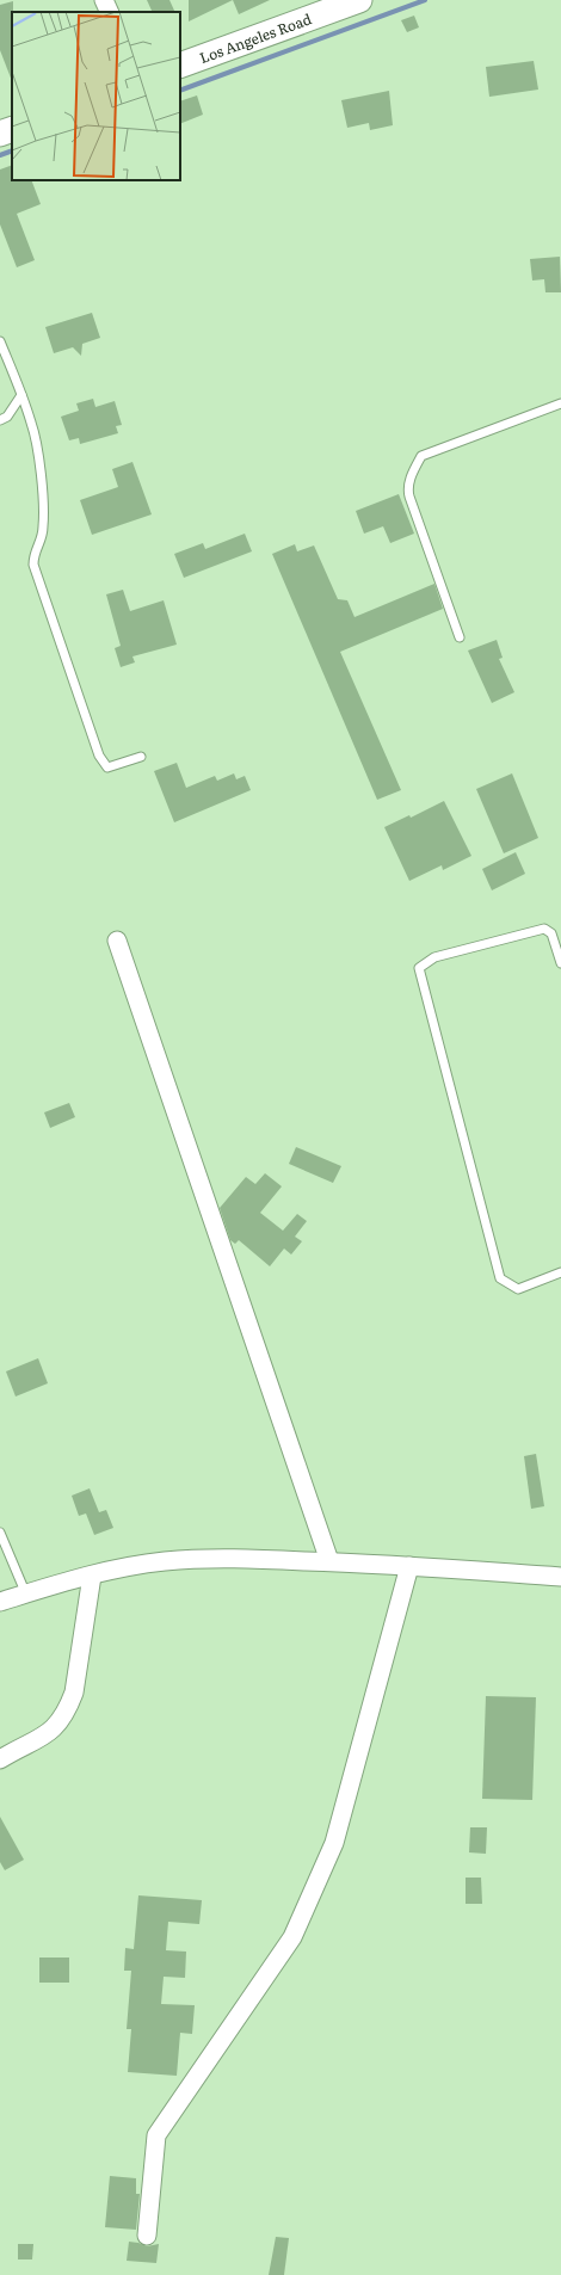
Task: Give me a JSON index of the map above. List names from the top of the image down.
{
  "streets": {
    "main road": ["Los Angeles Road"]
  }
}
